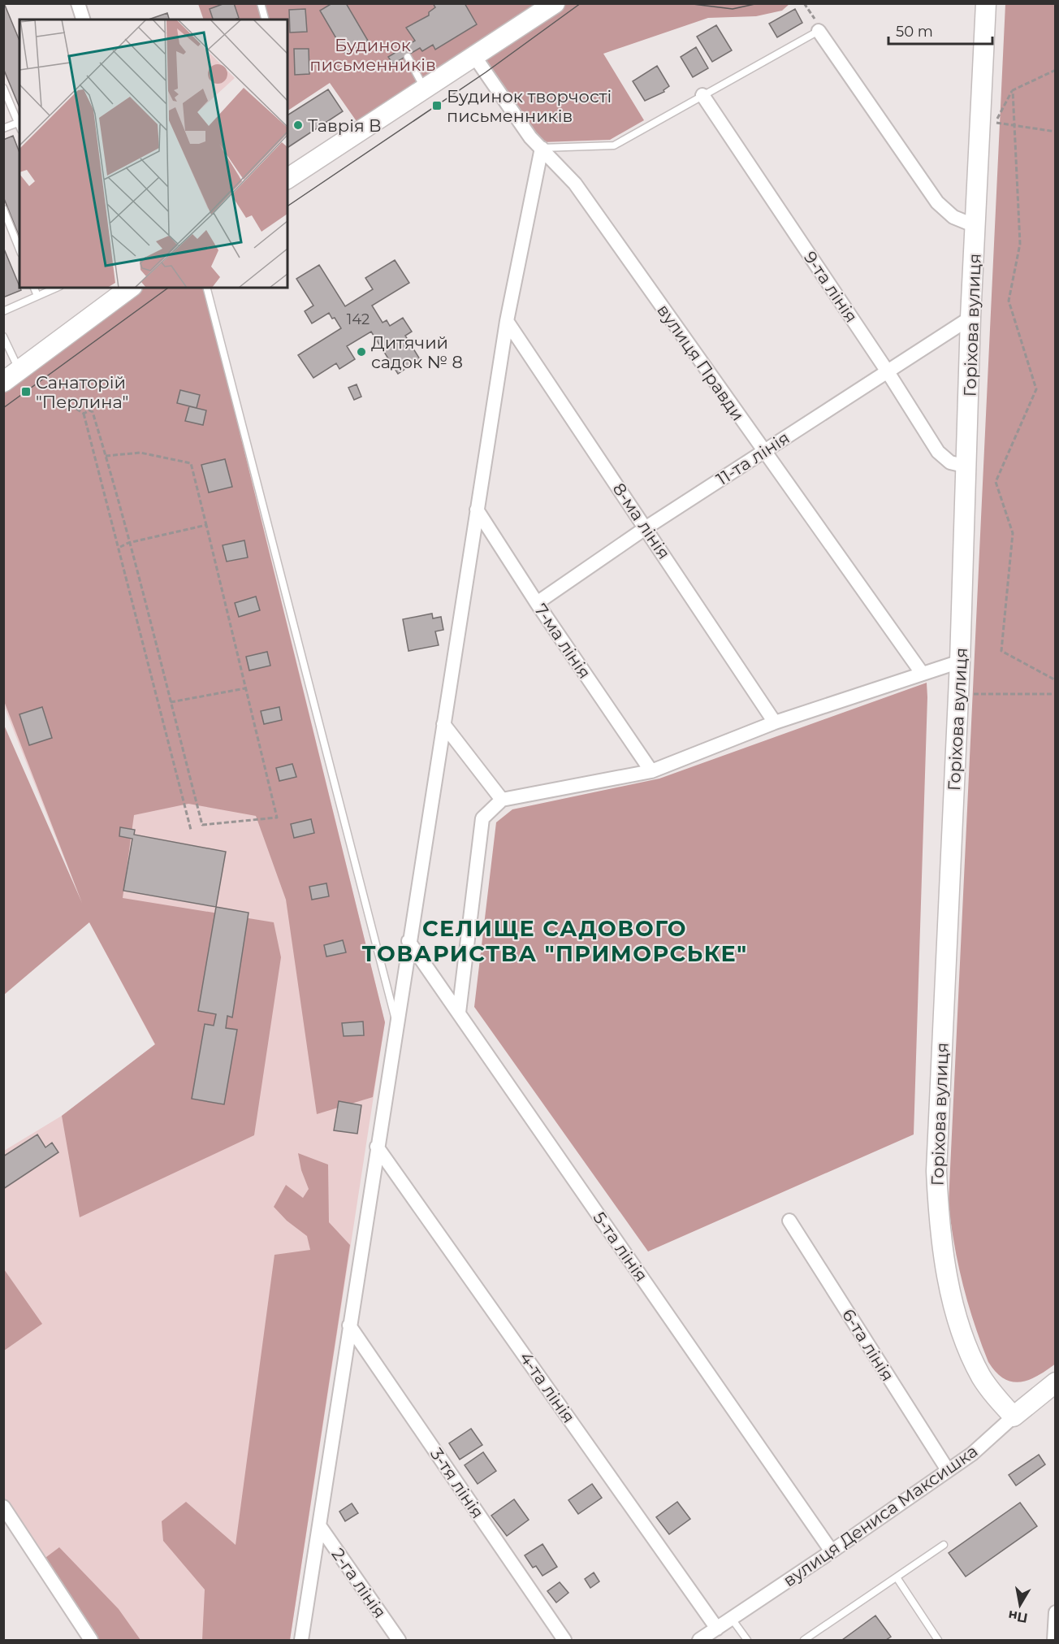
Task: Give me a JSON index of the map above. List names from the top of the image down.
{
  "streets": {
    "street": [
      "9-та лінія",
      "Горіхова вулиця",
      "вулиця Правди",
      "11-та лінія",
      "8-ма лінія",
      "7-ма лінія",
      "5-та лінія",
      "6-та лінія",
      "4-та лінія",
      "3-тя лінія",
      "вулиця Дениса Максишка",
      "2-га лінія"
    ]
  },
  "crossings": [
    ["9-та лінія", "Горіхова вулиця"],
    ["9-та лінія", "11-та лінія"],
    ["Горіхова вулиця", "11-та лінія"],
    ["Горіхова вулиця", "вулиця Дениса Максишка"],
    ["вулиця Правди", "11-та лінія"],
    ["11-та лінія", "8-ма лінія"],
    ["11-та лінія", "7-ма лінія"],
    ["5-та лінія", "вулиця Дениса Максишка"],
    ["6-та лінія", "вулиця Дениса Максишка"],
    ["4-та лінія", "вулиця Дениса Максишка"]
  ],
  "districts": ["СЕЛИЩЕ САДОВОГО ТОВАРИСТВА \"ПРИМОРСЬКЕ\""],
  "parks": ["Будинок письменників"],
  "places": {
    "transit": ["Будинок творчості письменників", "Санаторій \"Перлина\""],
    "other": ["Таврія В", "Дитячий садок № 8"]
  },
  "house_numbers": ["142"],
  "scale_bar": "50 m",
  "north": "bottom"
}
